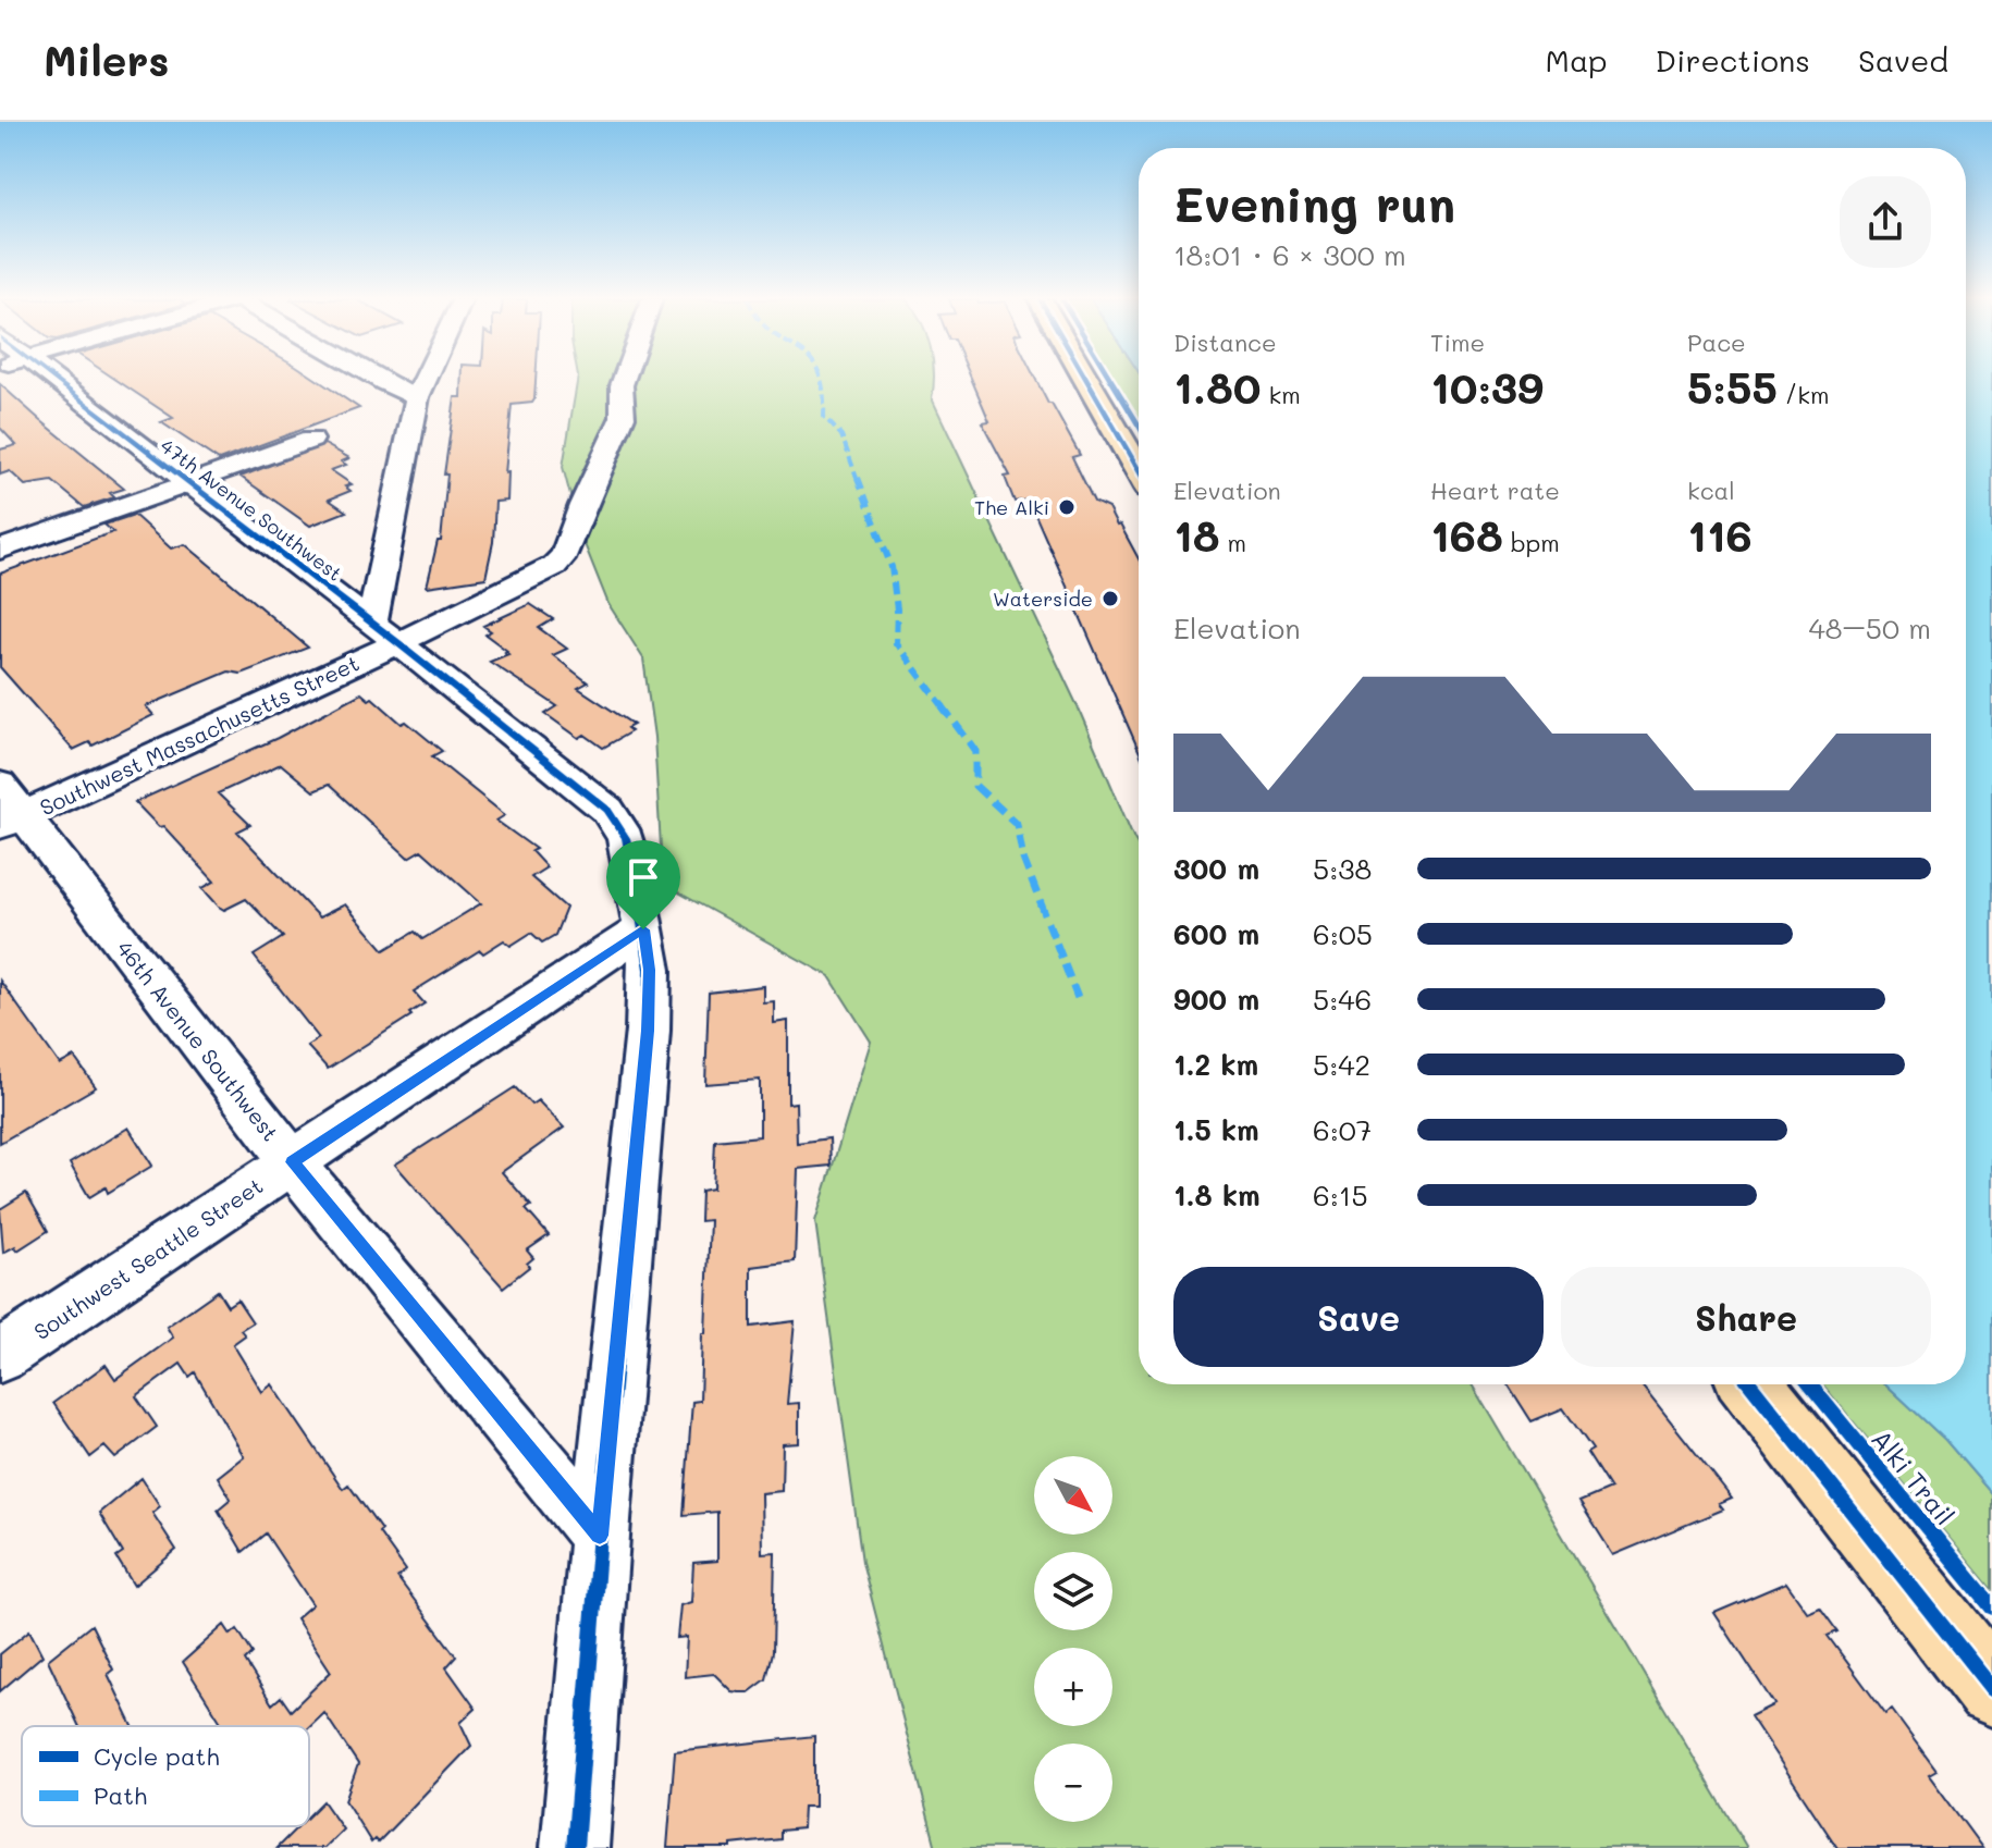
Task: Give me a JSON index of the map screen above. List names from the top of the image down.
{
  "streets": {
    "street": [
      "47th Avenue Southwest",
      "Southwest Massachusetts Street",
      "46th Avenue Southwest",
      "Southwest Seattle Street"
    ],
    "cycle path": ["Alki Trail"]
  },
  "crossings": [
    ["47th Avenue Southwest", "Southwest Massachusetts Street"],
    ["47th Avenue Southwest", "46th Avenue Southwest"],
    ["47th Avenue Southwest", "Southwest Seattle Street"],
    ["Southwest Massachusetts Street", "46th Avenue Southwest"],
    ["46th Avenue Southwest", "Southwest Seattle Street"]
  ],
  "places": ["The Alki", "Waterside"],
  "legend": ["Cycle path", "Path"],
  "north": "bottom right",
  "page": {
    "header": "Milers",
    "nav": ["Map", "Directions", "Saved"],
    "heading": ["Evening run", "18:01 · 6 × 300 m"],
    "stats": [
      ["Distance", "1.80 km"],
      ["Time", "10:39"],
      ["Pace", "5:55 /km"],
      ["Elevation", "18 m"],
      ["Heart rate", "168 bpm"],
      ["kcal", "116"]
    ],
    "chart": ["Elevation", "48–50 m"],
    "list": [
      {
        "name": "300 m",
        "note": "5:38"
      },
      {
        "name": "600 m",
        "note": "6:05"
      },
      {
        "name": "900 m",
        "note": "5:46"
      },
      {
        "name": "1.2 km",
        "note": "5:42"
      },
      {
        "name": "1.5 km",
        "note": "6:07"
      },
      {
        "name": "1.8 km",
        "note": "6:15"
      }
    ],
    "buttons": ["Save", "Share"],
    "map_buttons": ["+", "−"]
  }
}
